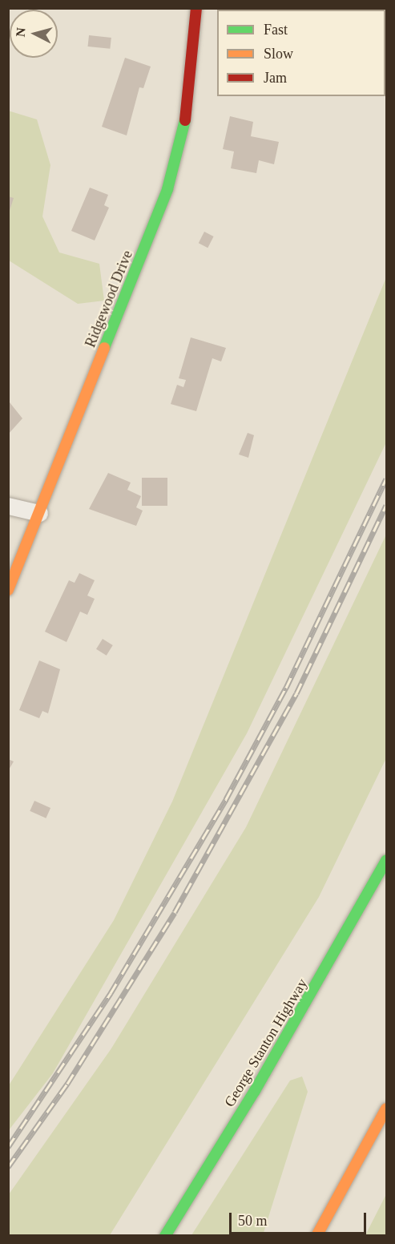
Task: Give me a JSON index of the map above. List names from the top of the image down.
{
  "streets": {
    "main road": ["Ridgewood Drive", "George Stanton Highway"]
  },
  "legend": ["Fast", "Slow", "Jam"],
  "scale_bar": "50 m",
  "north": "left"
}
